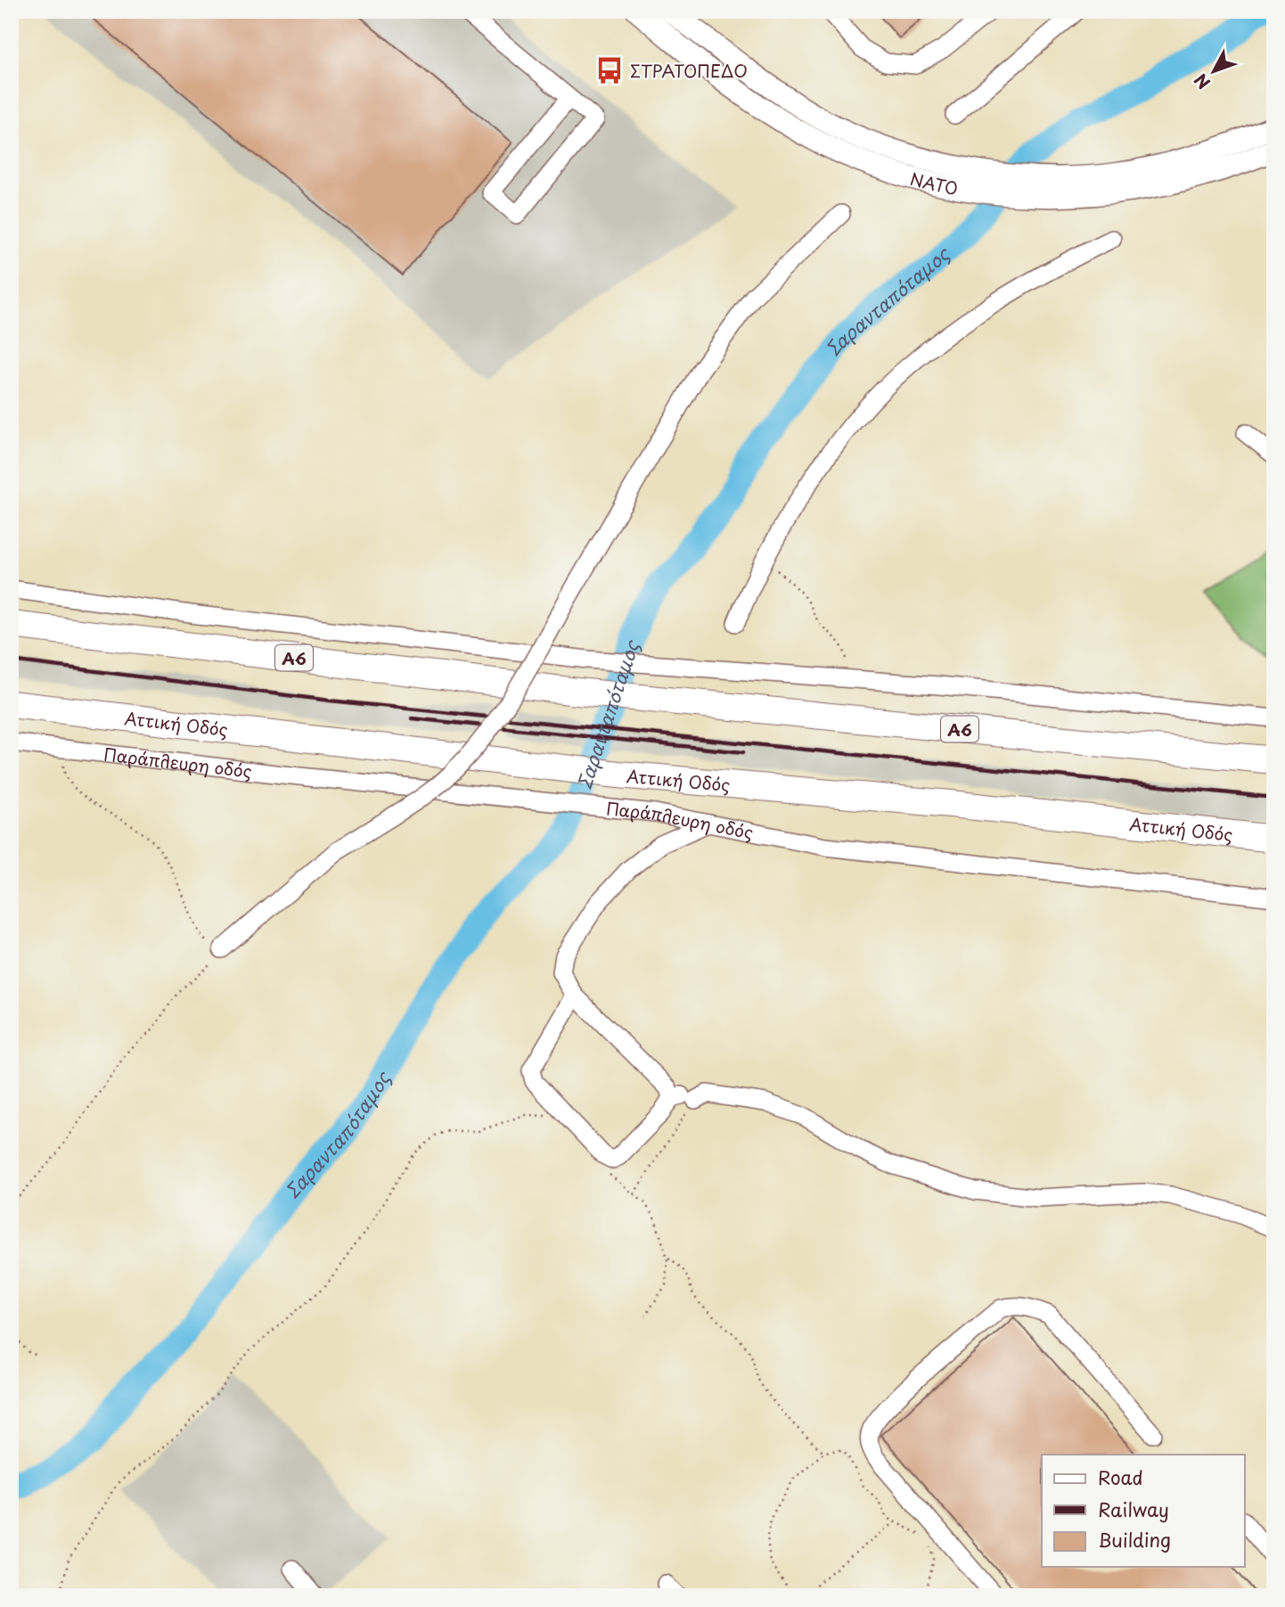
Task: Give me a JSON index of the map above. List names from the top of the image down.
{
  "streets": {
    "highway": ["Α6", "Αττική Οδός"],
    "main road": ["ΝΑΤΟ"],
    "street": ["Παράπλευρη οδός"]
  },
  "water": ["Σαρανταπόταμος"],
  "places": {
    "bus stop": ["ΣΤΡΑΤΟΠΕΔΟ"]
  },
  "legend": ["Road", "Railway", "Building"],
  "north": "bottom left"
}
